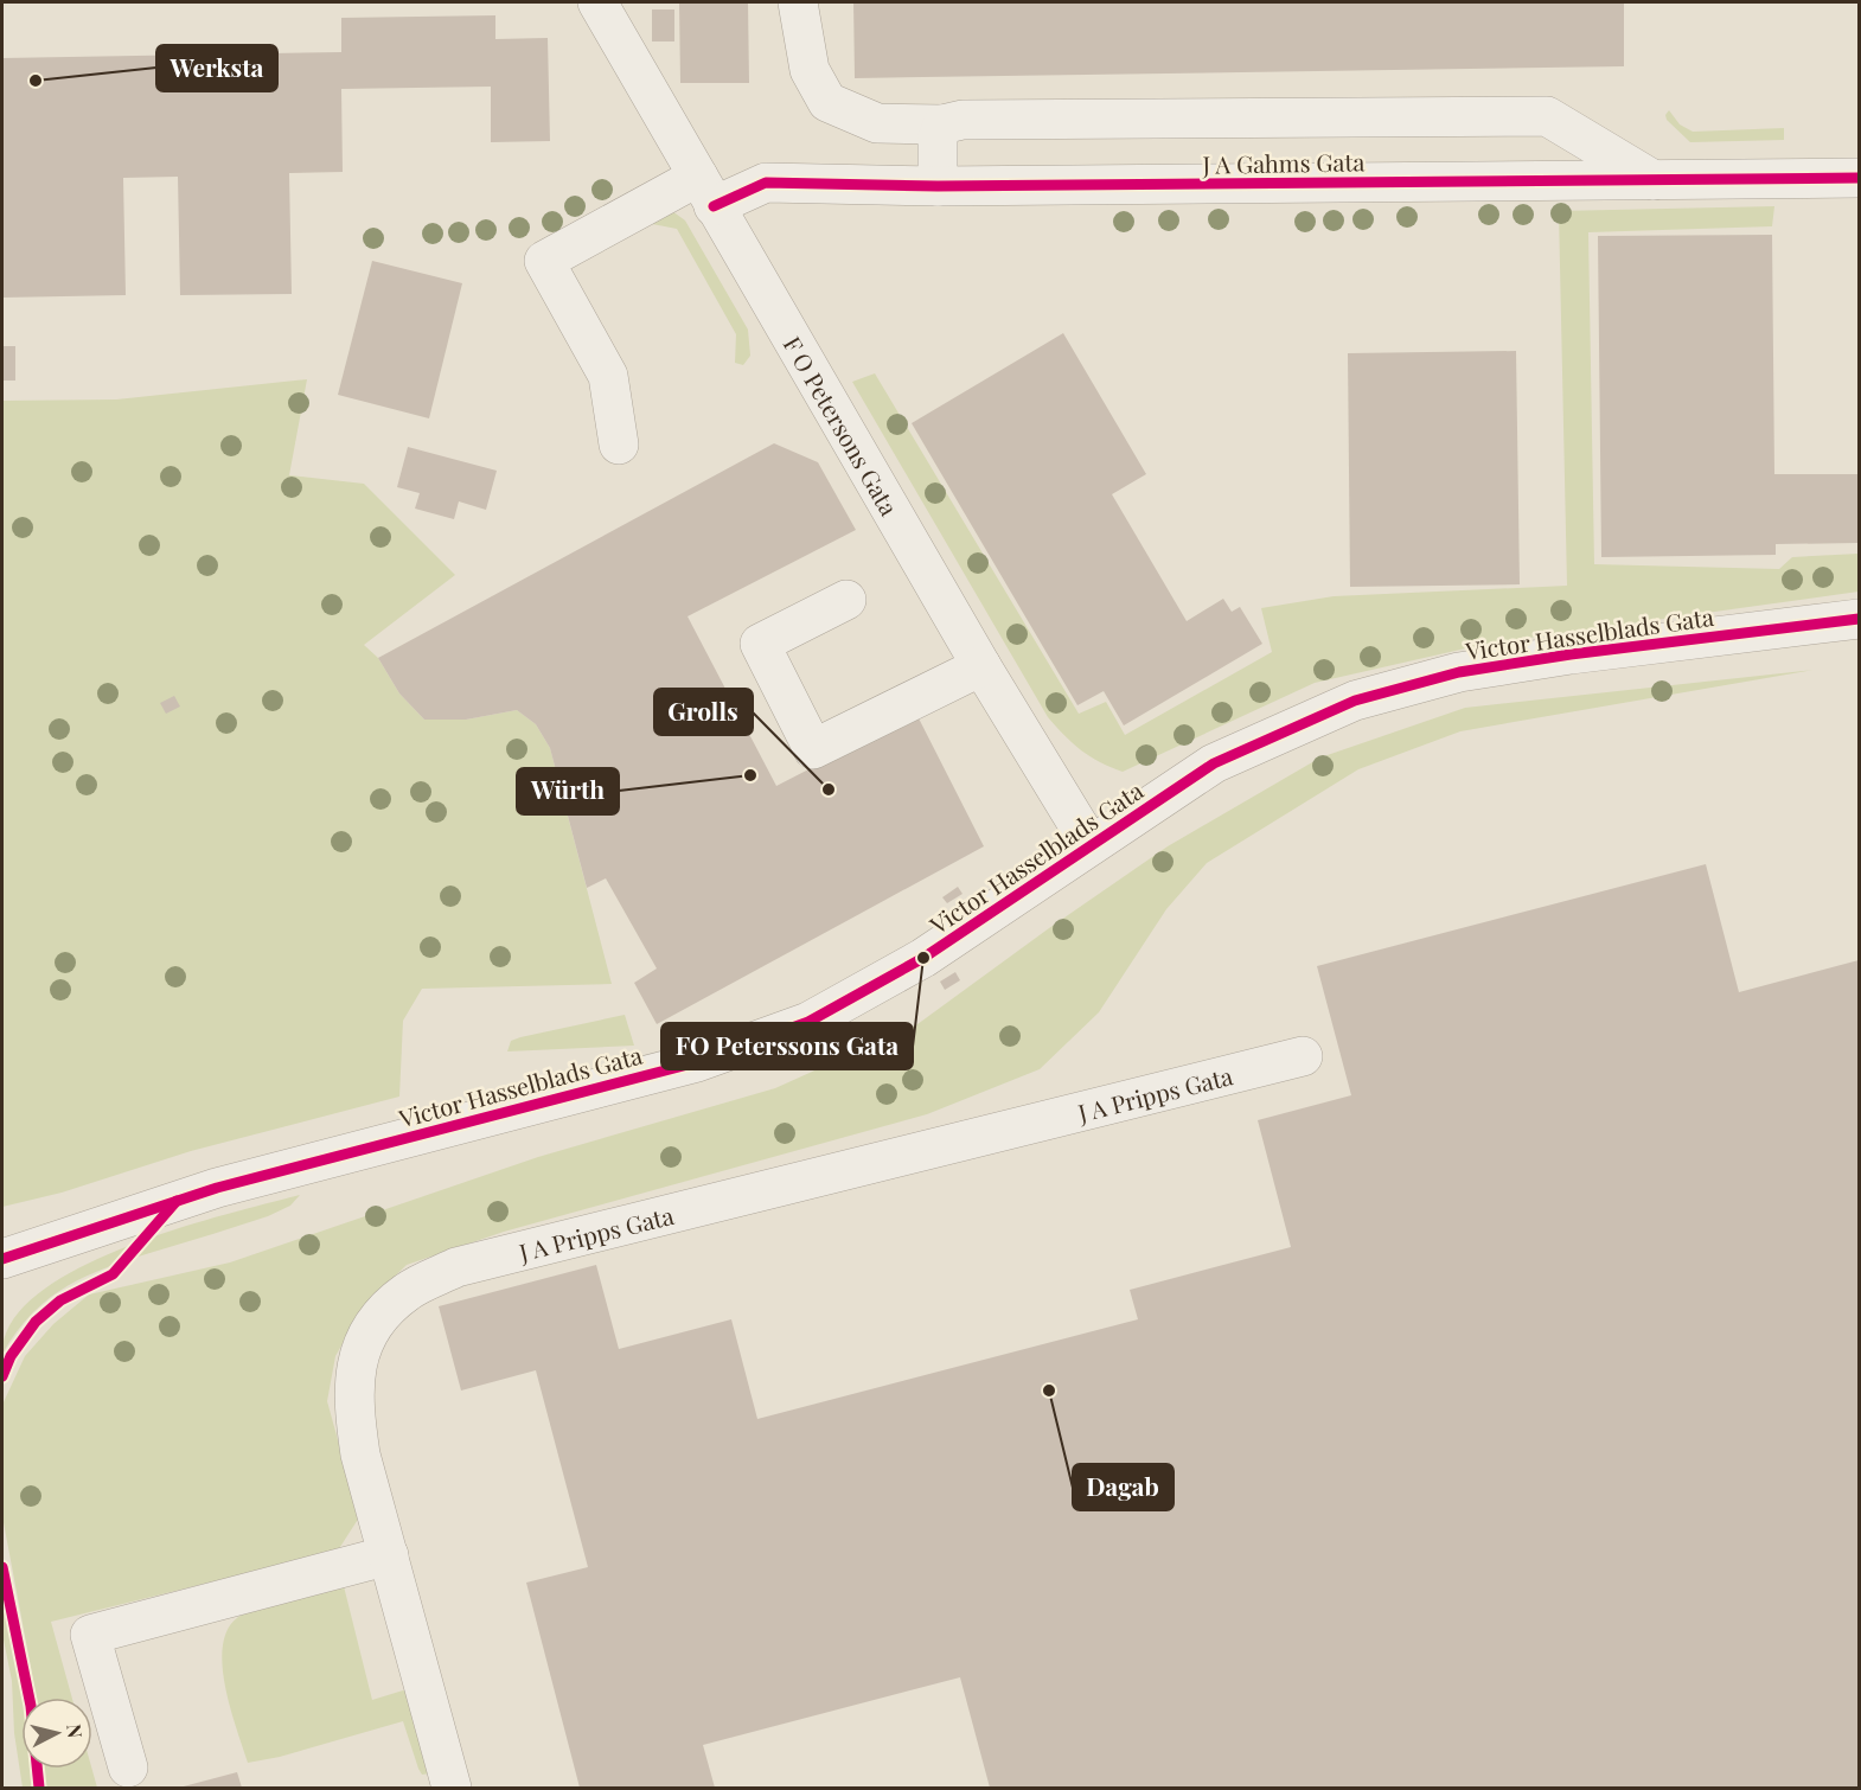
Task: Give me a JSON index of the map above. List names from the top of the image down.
{
  "streets": {
    "street": [
      "J A Gahms Gata",
      "F O Petersons Gata",
      "Victor Hasselblads Gata",
      "J A Pripps Gata"
    ]
  },
  "crossings": [
    ["J A Gahms Gata", "F O Petersons Gata"],
    ["F O Petersons Gata", "Victor Hasselblads Gata"]
  ],
  "places": [
    "Werksta",
    "Würth",
    "Grolls",
    "FO Peterssons Gata",
    "Dagab"
  ],
  "north": "right"
}
